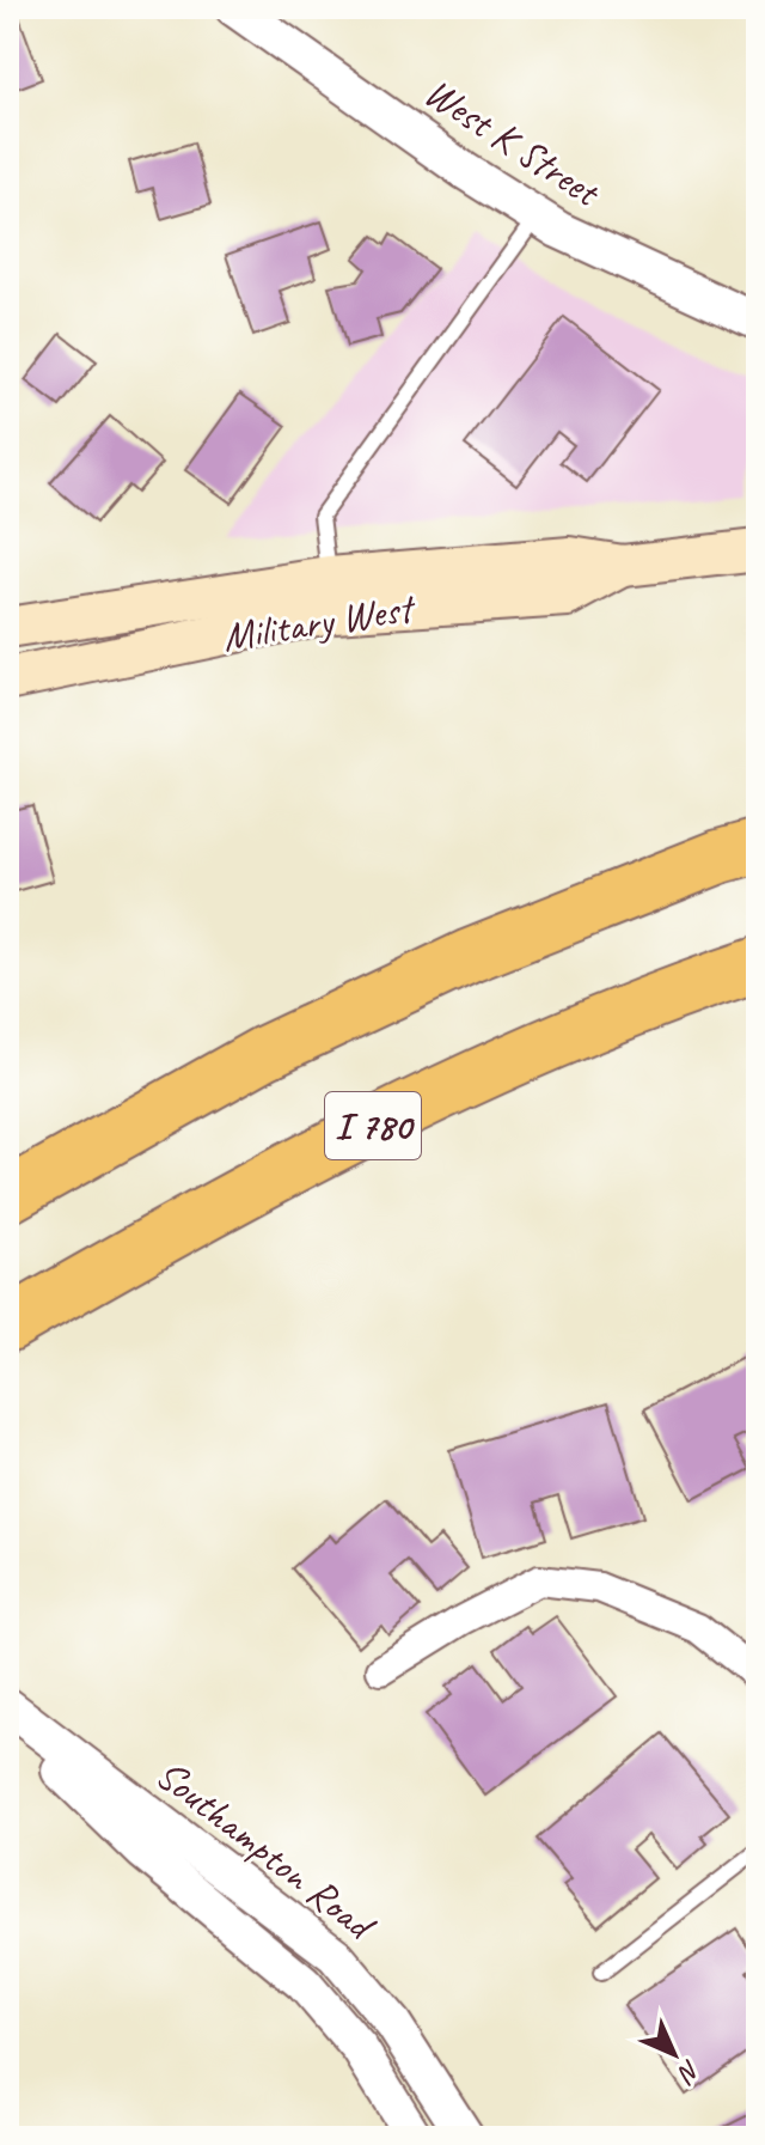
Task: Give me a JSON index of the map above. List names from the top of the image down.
{
  "streets": {
    "highway": ["I 780"],
    "main road": ["Military West"],
    "street": ["West K Street", "Southampton Road"]
  },
  "north": "bottom right"
}
